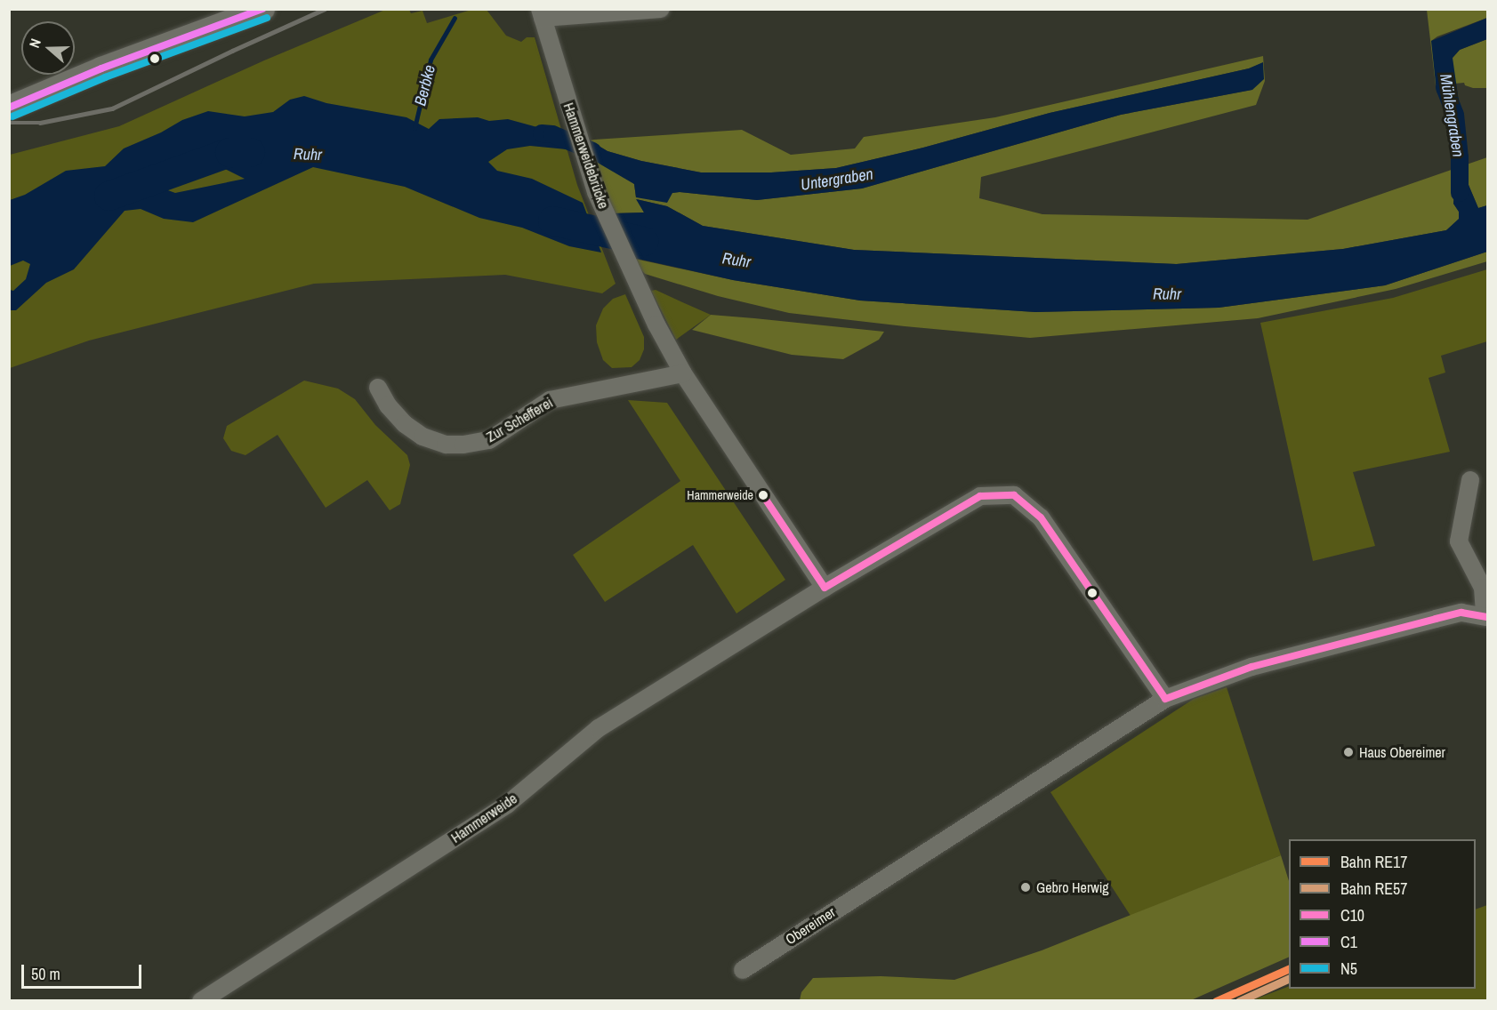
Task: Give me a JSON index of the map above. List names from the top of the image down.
{
  "streets": {
    "street": [
      "Hammerweidebrücke",
      "Zur Schefferei",
      "Hammerweide",
      "Obereimer"
    ]
  },
  "crossings": [
    ["Hammerweidebrücke", "Zur Schefferei"],
    ["Hammerweide", "Obereimer"]
  ],
  "water": [
    "Berbke",
    "Mühlengraben",
    "Ruhr",
    "Untergraben"
  ],
  "places": ["Hammerweide", "Haus Obereimer", "Gebro Herwig"],
  "lines": [
    "transit line C1",
    "transit line N5",
    "transit line C10",
    "rail line RE17",
    "rail line RE57"
  ],
  "legend": [
    "Bahn RE17",
    "Bahn RE57",
    "C10",
    "C1",
    "N5"
  ],
  "scale_bar": "50 m",
  "north": "left"
}
